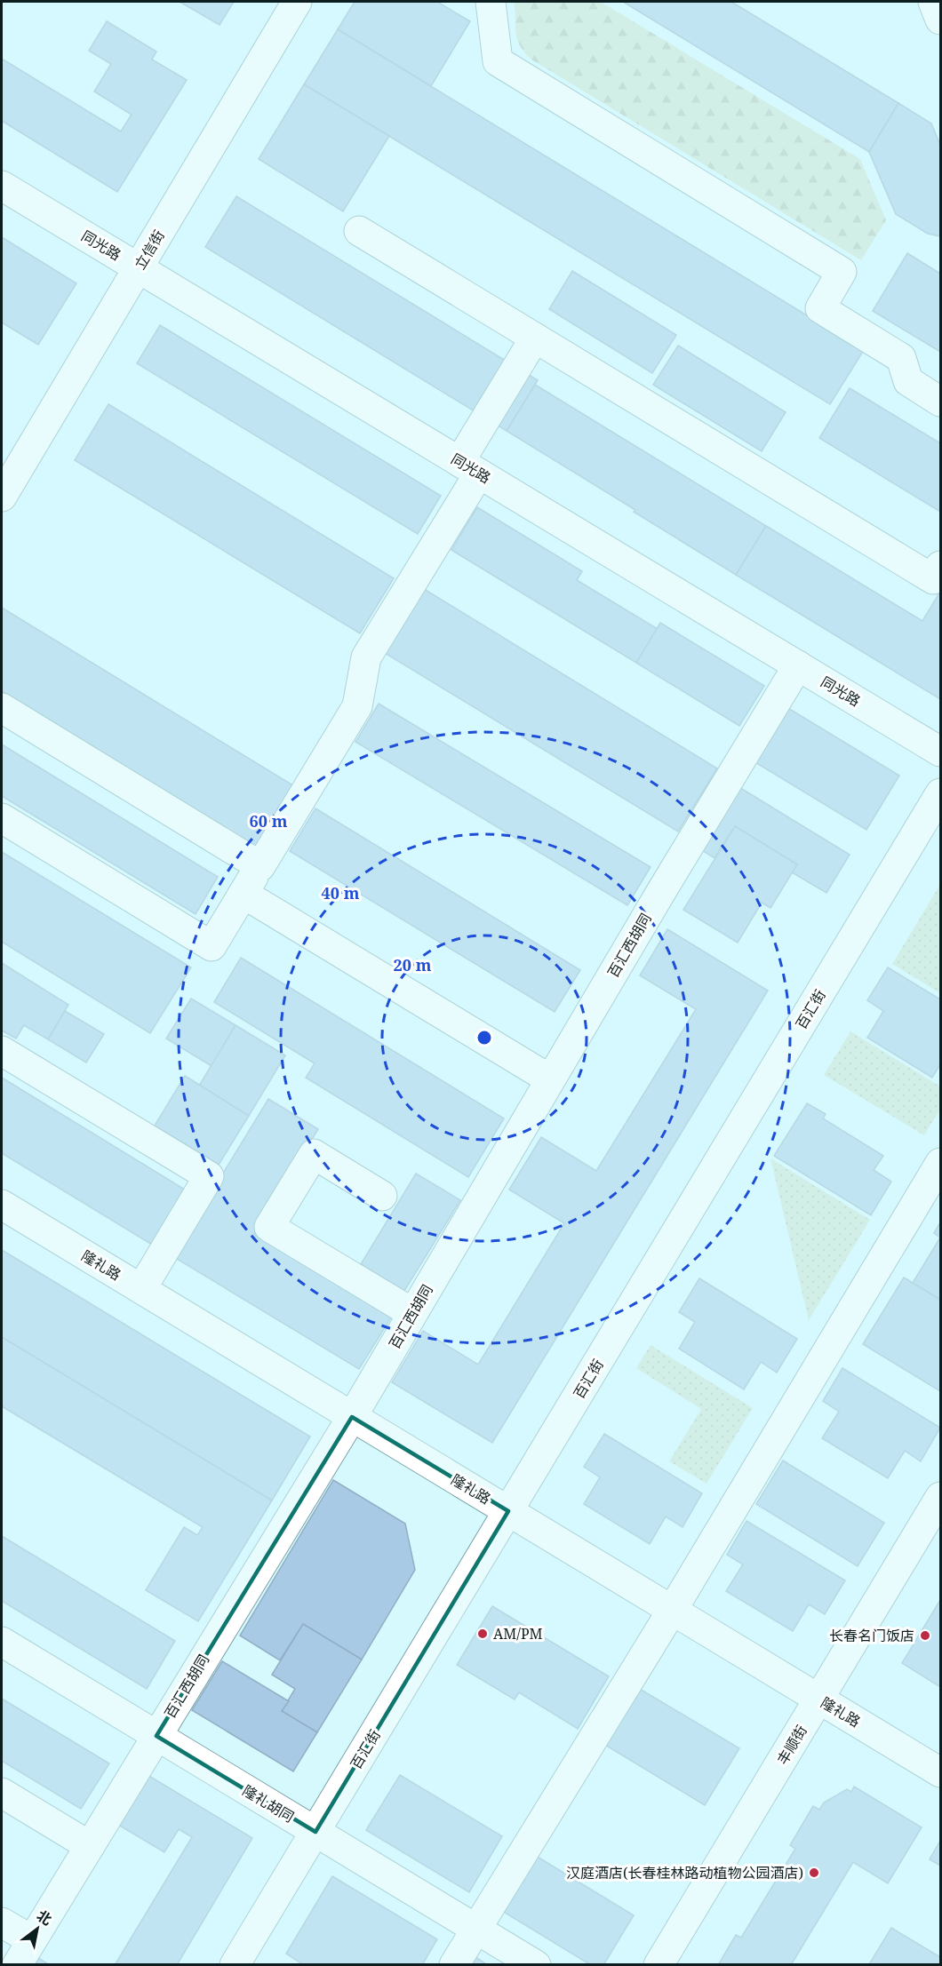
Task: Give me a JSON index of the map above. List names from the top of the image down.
{
  "streets": {
    "street": [
      "同光路",
      "立信街",
      "百汇西胡同",
      "百汇街",
      "隆礼路",
      "丰顺街",
      "隆礼胡同"
    ]
  },
  "crossings": [
    ["同光路", "立信街"],
    ["同光路", "百汇西胡同"],
    ["百汇西胡同", "隆礼路"],
    ["百汇西胡同", "隆礼胡同"],
    ["百汇街", "隆礼路"],
    ["百汇街", "隆礼胡同"],
    ["隆礼路", "丰顺街"]
  ],
  "places": ["AM/PM", "长春名门饭店", "汉庭酒店(长春桂林路动植物公园酒店)"],
  "north": "top right",
  "rings": ["60 m", "40 m", "20 m"]
}
